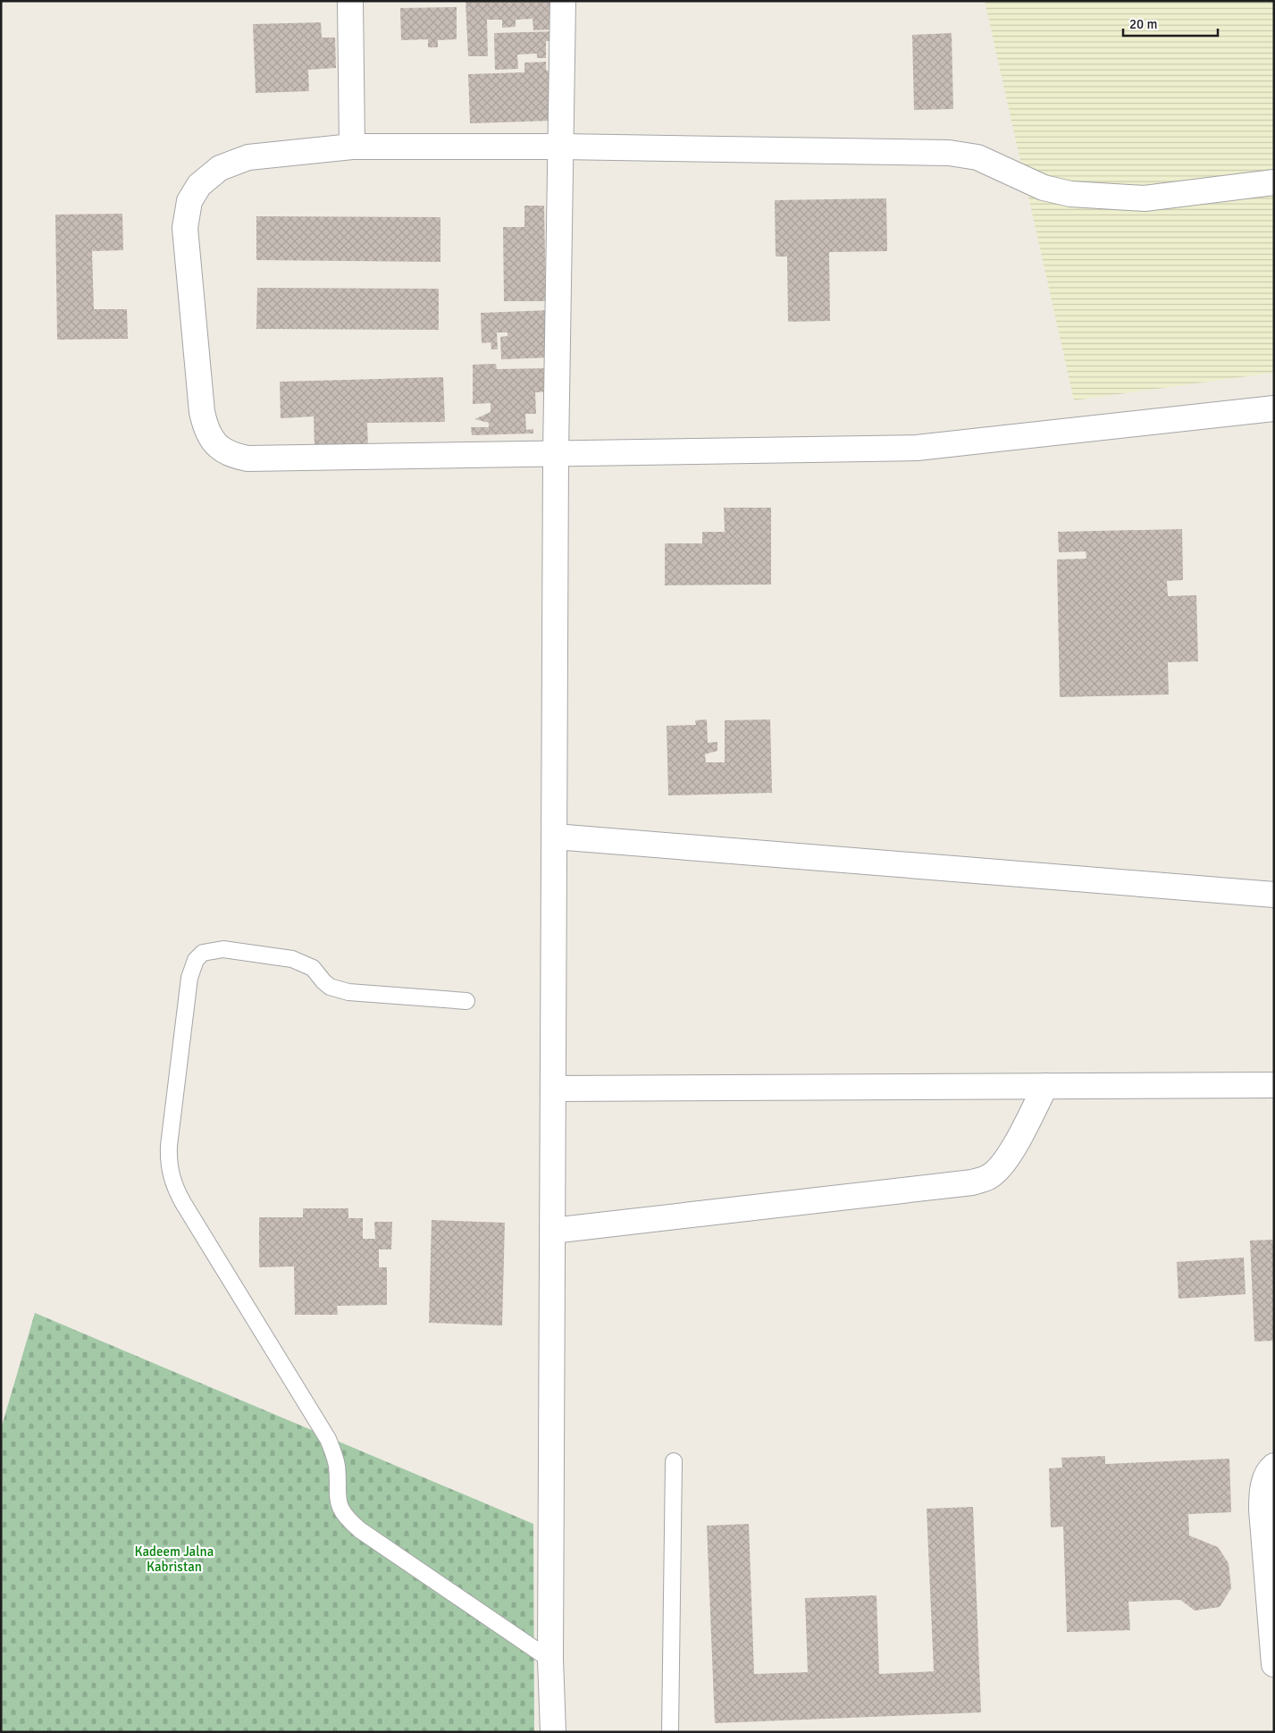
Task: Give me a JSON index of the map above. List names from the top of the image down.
{
  "parks": ["Kadeem Jalna Kabristan"],
  "scale_bar": "20 m"
}
